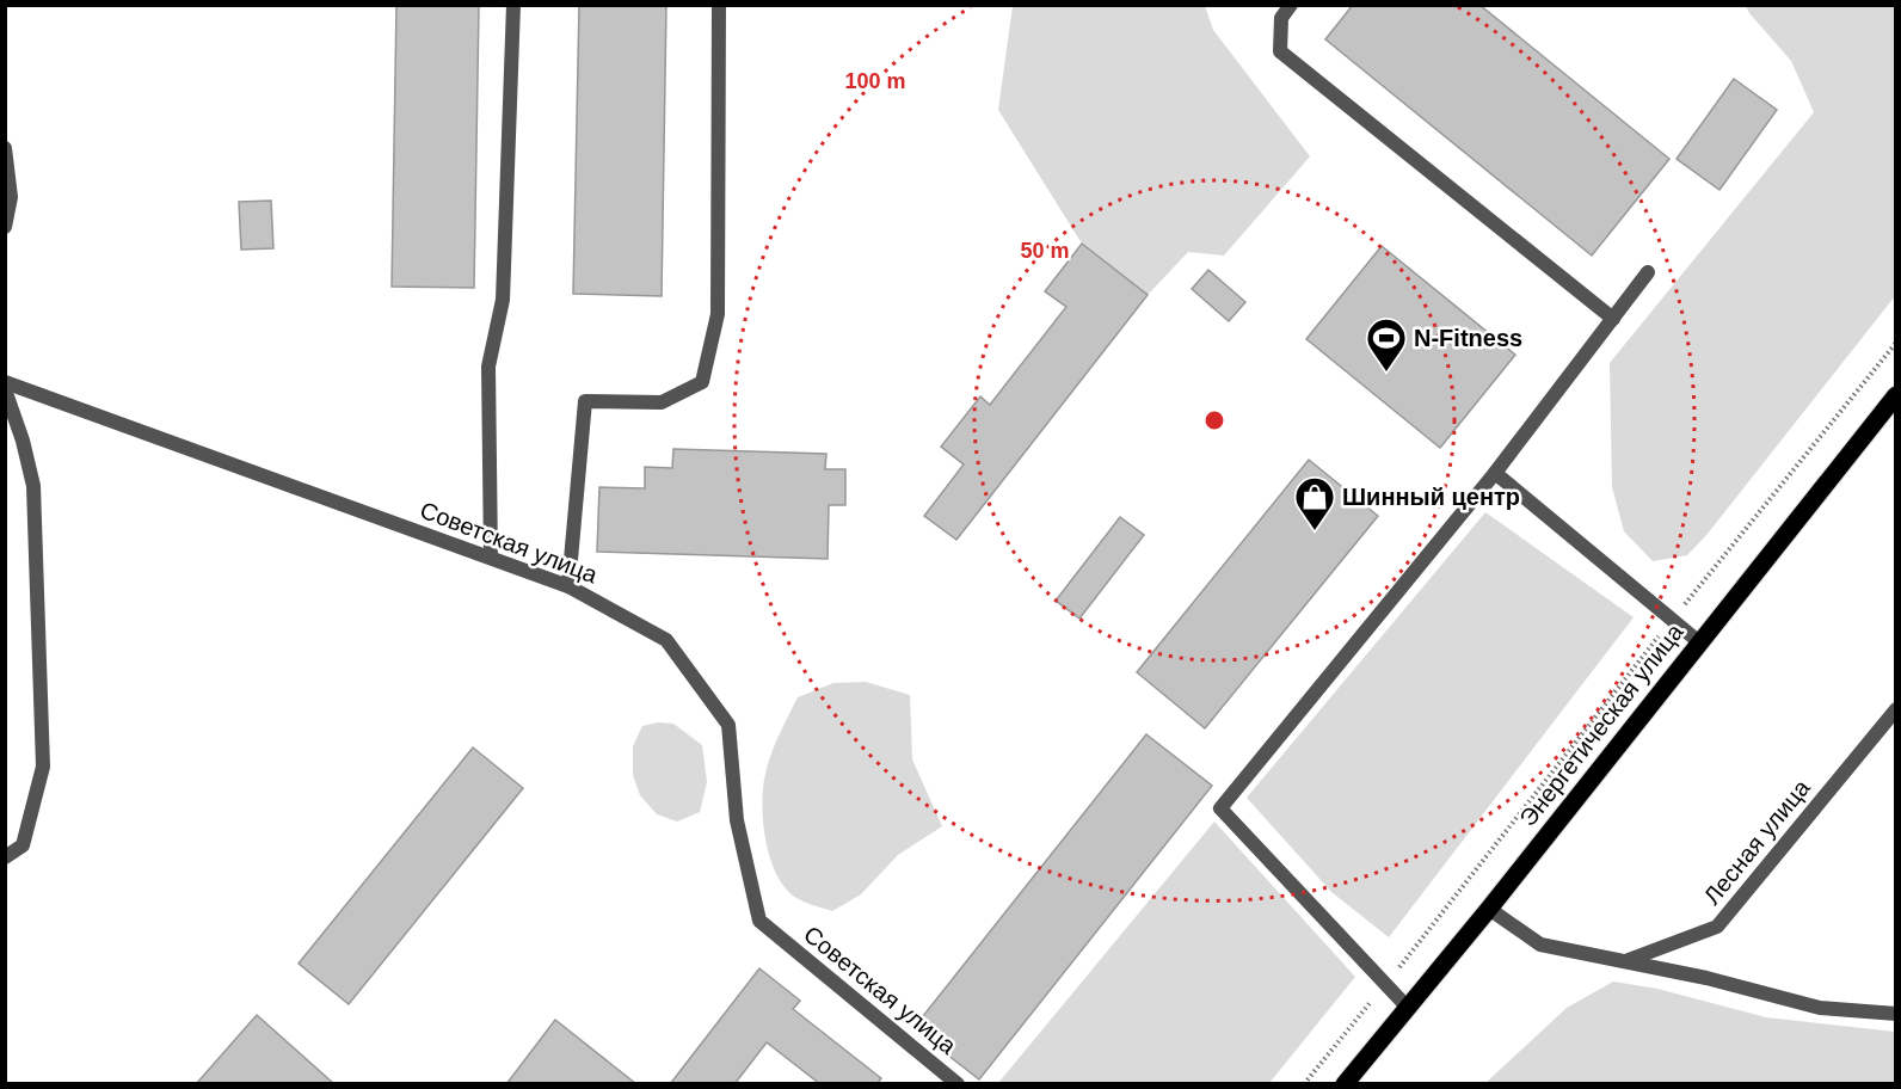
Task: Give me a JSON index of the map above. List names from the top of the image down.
{
  "streets": {
    "main road": ["Энергетическая улица"],
    "street": ["Советская улица", "Лесная улица"]
  },
  "places": {
    "sports": ["N-Fitness"],
    "shop": ["Шинный центр"]
  },
  "rings": ["100 m", "50 m"]
}
